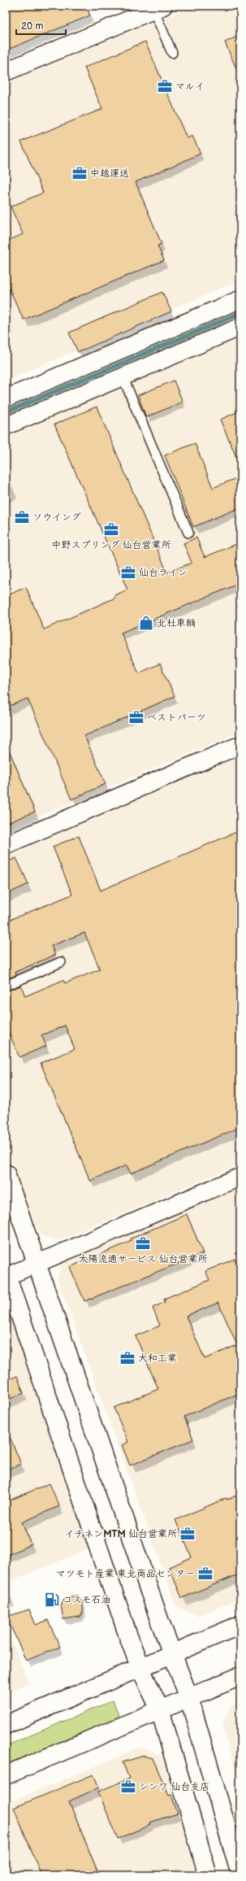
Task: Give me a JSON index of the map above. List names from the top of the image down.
{
  "places": {
    "office": [
      "マルイ",
      "中越運送",
      "ソウイング",
      "中野スプリング 仙台営業所",
      "仙台ライン",
      "ベストパーツ",
      "太陽流通サービス 仙台営業所",
      "大和工業",
      "イチネンMTM 仙台営業所",
      "マツモト産業 東北商品センター",
      "シンワ 仙台支店"
    ],
    "shop": ["北杜車輌"],
    "fuel station": ["コスモ石油"]
  },
  "scale_bar": "20 m"
}
